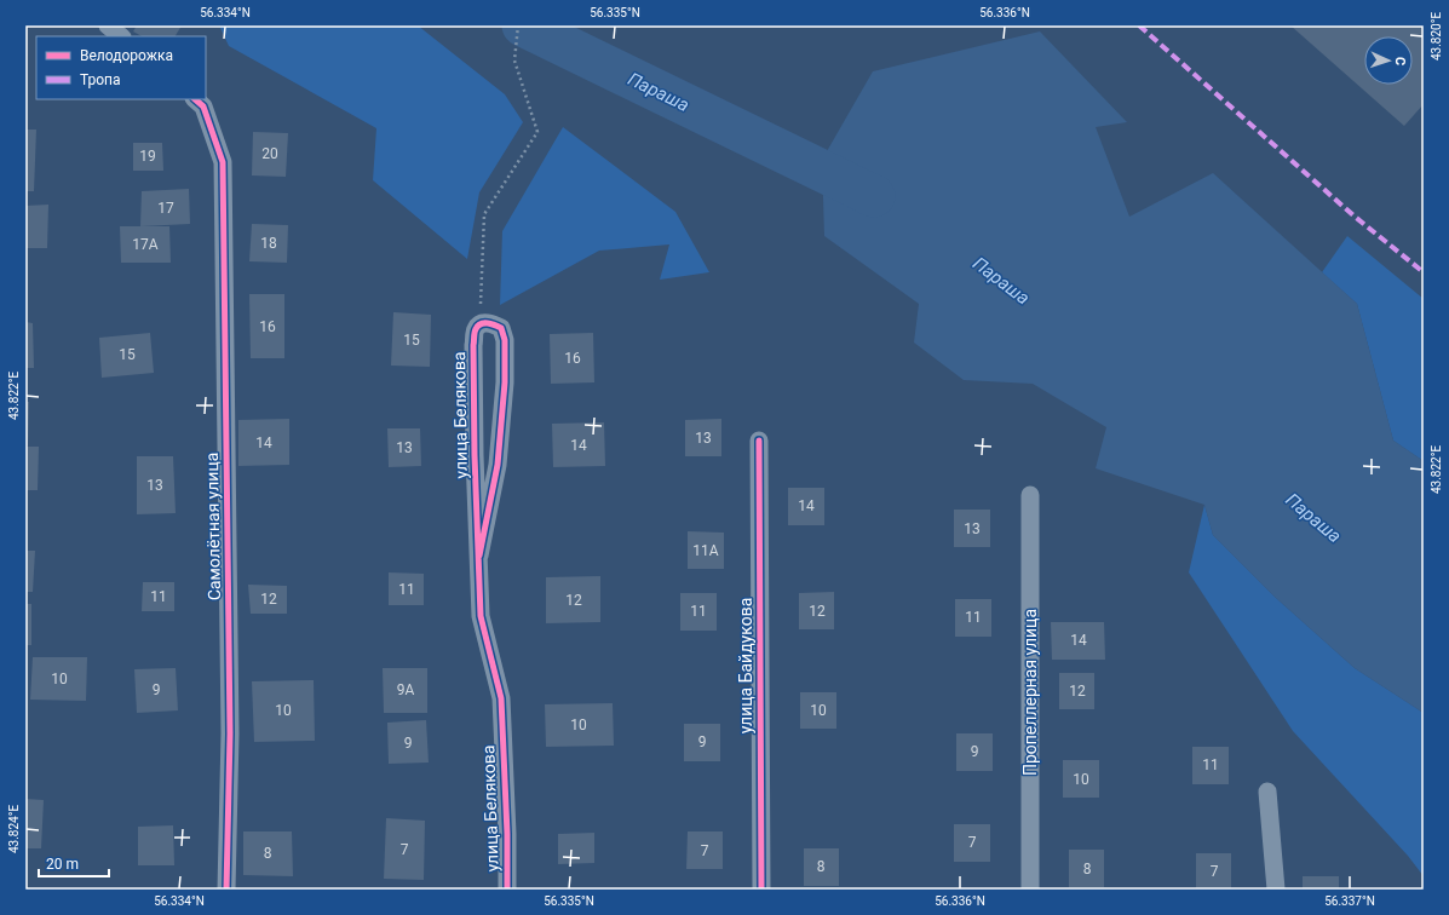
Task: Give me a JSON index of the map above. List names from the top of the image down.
{
  "streets": {
    "street": [
      "улица Белякова",
      "Самолётная улица",
      "улица Байдукова",
      "Пропеллерная улица"
    ]
  },
  "water": ["Параша"],
  "house_numbers": [
    "20",
    "19",
    "17",
    "18",
    "17А",
    "16",
    "15",
    "15",
    "16",
    "13",
    "14",
    "14",
    "13",
    "13",
    "14",
    "13",
    "11А",
    "11",
    "11",
    "12",
    "12",
    "11",
    "12",
    "11",
    "14",
    "10",
    "9",
    "9А",
    "12",
    "10",
    "10",
    "10",
    "9",
    "9",
    "9",
    "11",
    "10",
    "7",
    "7",
    "7",
    "8",
    "8",
    "8",
    "7"
  ],
  "legend": ["Велодорожка", "Тропа"],
  "scale_bar": "20 m",
  "north": "right",
  "coordinates": [
    "56.334°N",
    "56.335°N",
    "56.336°N",
    "43.820°E",
    "43.822°E",
    "43.824°E",
    "56.337°N"
  ]
}
